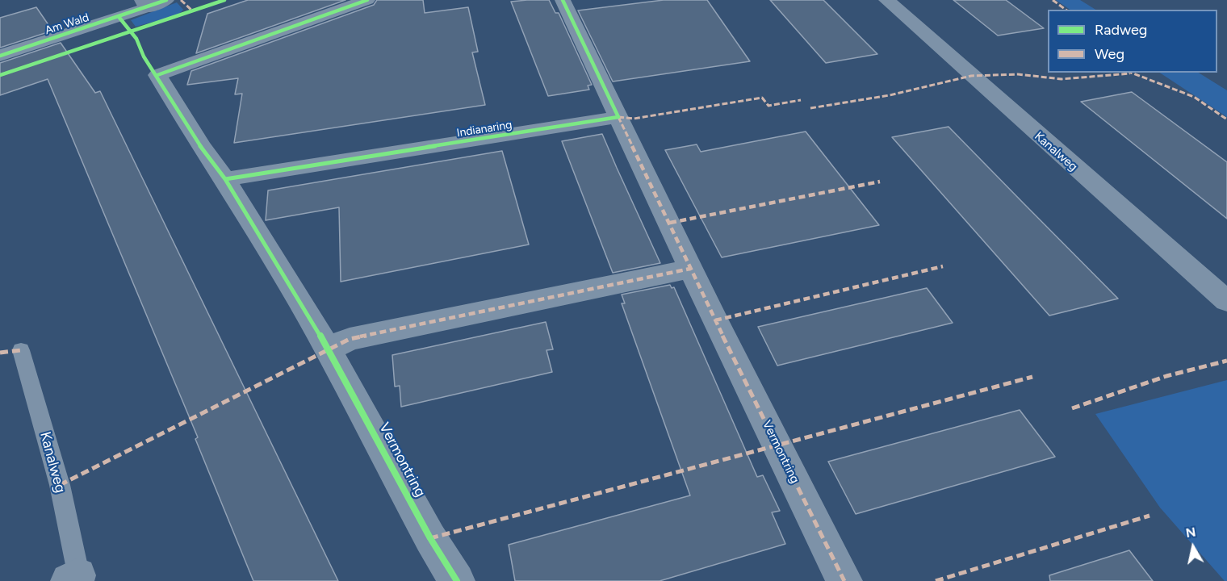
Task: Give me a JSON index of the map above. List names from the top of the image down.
{
  "streets": {
    "main road": ["Am Wald"],
    "street": ["Indianaring", "Kanalweg", "Vermontring"]
  },
  "legend": ["Radweg", "Weg"],
  "north": "top"
}
